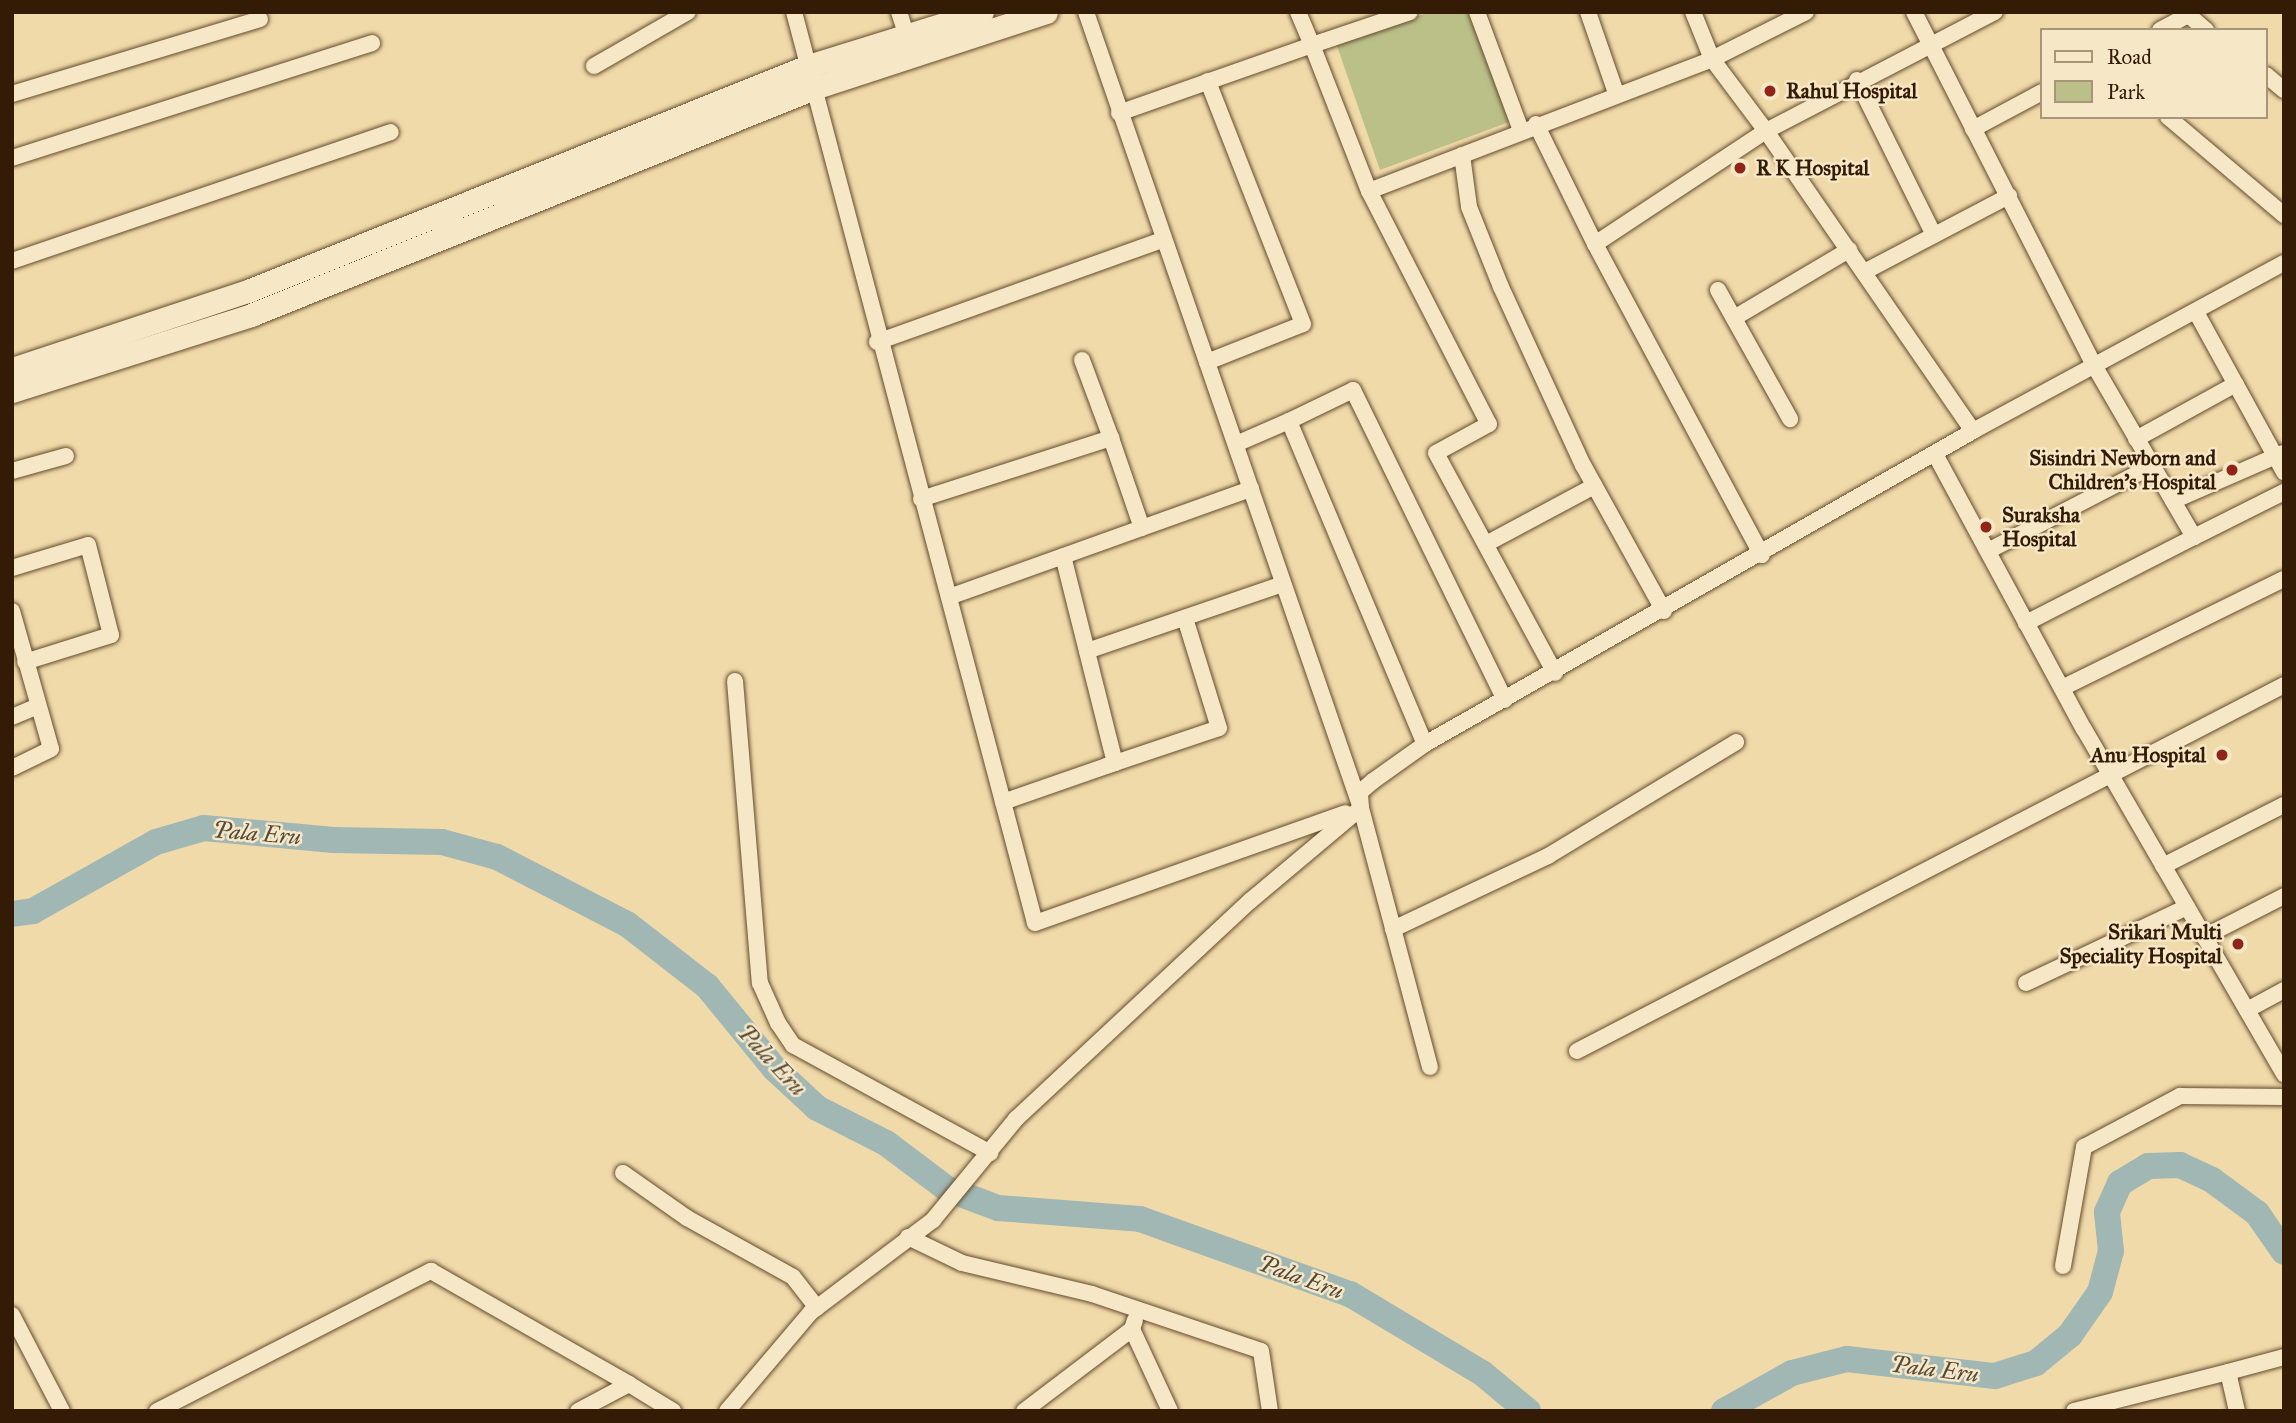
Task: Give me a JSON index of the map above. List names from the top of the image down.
{
  "water": ["Pala Eru"],
  "places": [
    "Rahul Hospital",
    "R K Hospital",
    "Sisindri Newborn and Children's Hospital",
    "Suraksha Hospital",
    "Anu Hospital",
    "Srikari Multi Speciality Hospital"
  ],
  "legend": ["Road", "Park"]
}
